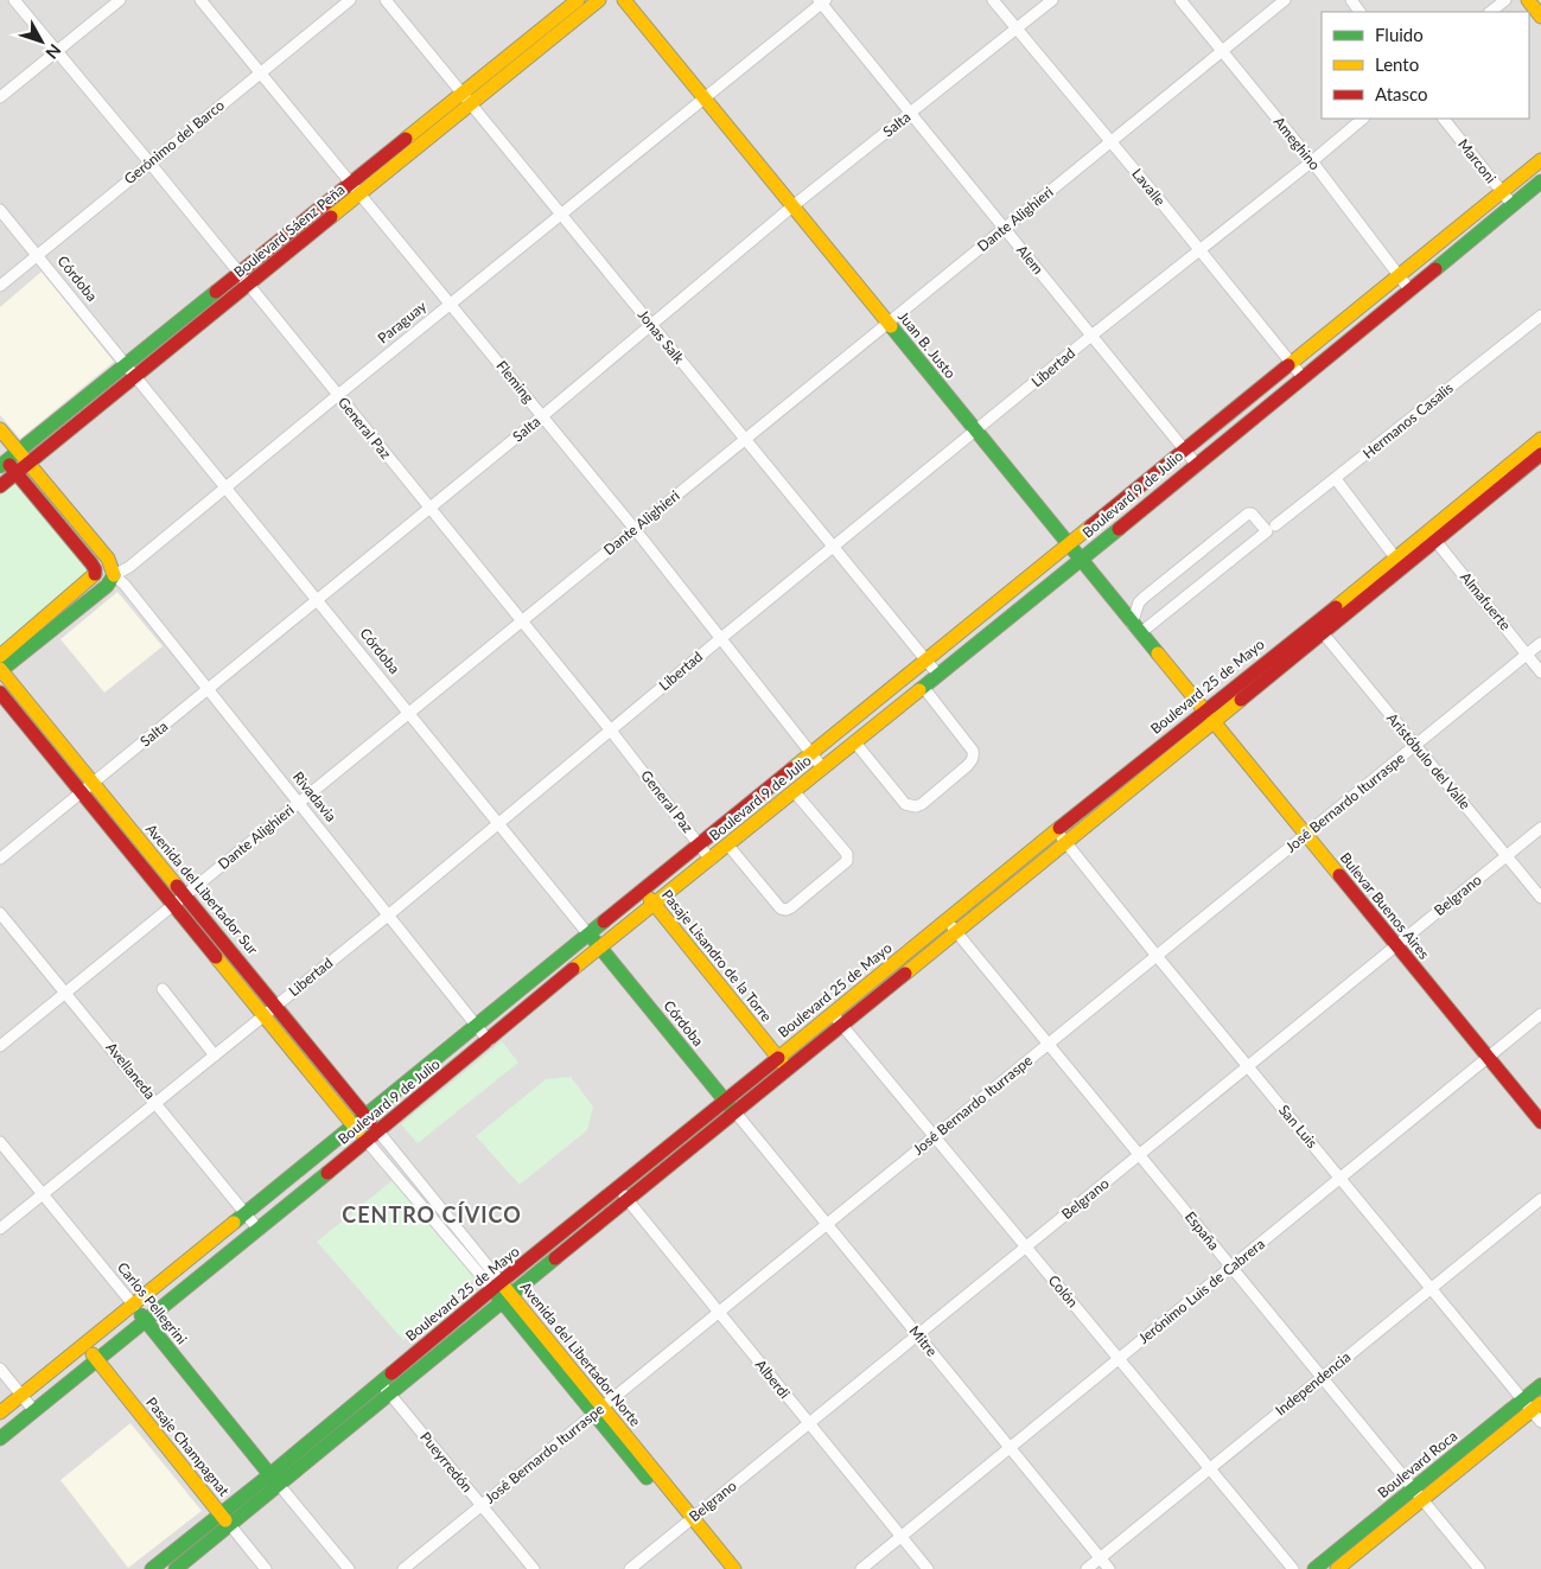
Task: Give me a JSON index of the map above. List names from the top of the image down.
{
  "streets": {
    "main road": [
      "Boulevard Sáenz Peña",
      "Córdoba",
      "Paraguay",
      "Juan B. Justo",
      "Boulevard 9 de Julio",
      "Boulevard 25 de Mayo",
      "Rivadavia",
      "Avenida del Libertador Sur",
      "Bulevar Buenos Aires",
      "Pasaje Lisandro de la Torre",
      "Carlos Pellegrini",
      "Avenida del Libertador Norte",
      "Pasaje Champagnat",
      "Boulevard Roca"
    ],
    "street": [
      "Salta",
      "Gerónimo del Barco",
      "Ameghino",
      "Marconi",
      "Lavalle",
      "Dante Alighieri",
      "Alem",
      "Jonas Salk",
      "Libertad",
      "Fleming",
      "Hermanos Casalis",
      "General Paz",
      "Almafuerte",
      "Aristóbulo del Valle",
      "José Bernardo Iturraspe",
      "Belgrano",
      "Avellaneda",
      "San Luis",
      "España",
      "Colón",
      "Jerónimo Luis de Cabrera",
      "Mitre",
      "Alberdi",
      "Independencia",
      "Pueyrredón"
    ]
  },
  "crossings": [
    ["Salta", "Lavalle"],
    ["Salta", "Alem"],
    ["Salta", "Córdoba"],
    ["Salta", "Jonas Salk"],
    ["Salta", "Juan B. Justo"],
    ["Salta", "Fleming"],
    ["Salta", "General Paz"],
    ["Salta", "Rivadavia"],
    ["Salta", "Avenida del Libertador Sur"],
    ["Gerónimo del Barco", "Córdoba"],
    ["Gerónimo del Barco", "Fleming"],
    ["Gerónimo del Barco", "General Paz"],
    ["Ameghino", "Dante Alighieri"],
    ["Ameghino", "Libertad"],
    ["Ameghino", "Boulevard 9 de Julio"],
    ["Marconi", "Boulevard 9 de Julio"],
    ["Lavalle", "Dante Alighieri"],
    ["Lavalle", "Libertad"],
    ["Lavalle", "Boulevard 9 de Julio"],
    ["Dante Alighieri", "Alem"],
    ["Dante Alighieri", "Córdoba"],
    ["Dante Alighieri", "Jonas Salk"],
    ["Dante Alighieri", "Juan B. Justo"],
    ["Dante Alighieri", "Fleming"],
    ["Dante Alighieri", "General Paz"],
    ["Dante Alighieri", "Rivadavia"],
    ["Dante Alighieri", "Avenida del Libertador Sur"],
    ["Dante Alighieri", "Avellaneda"],
    ["Boulevard Sáenz Peña", "Córdoba"],
    ["Boulevard Sáenz Peña", "Jonas Salk"],
    ["Boulevard Sáenz Peña", "Fleming"],
    ["Boulevard Sáenz Peña", "General Paz"],
    ["Boulevard Sáenz Peña", "Rivadavia"],
    ["Alem", "Paraguay"],
    ["Alem", "Libertad"],
    ["Alem", "Boulevard 9 de Julio"],
    ["Córdoba", "Paraguay"],
    ["Córdoba", "Libertad"],
    ["Córdoba", "Boulevard 9 de Julio"],
    ["Córdoba", "Boulevard 25 de Mayo"],
    ["Córdoba", "Mitre"],
    ["Paraguay", "Jonas Salk"],
    ["Paraguay", "Juan B. Justo"],
    ["Paraguay", "Fleming"],
    ["Paraguay", "General Paz"],
    ["Paraguay", "Rivadavia"],
    ["Paraguay", "Avenida del Libertador Sur"],
    ["Jonas Salk", "Libertad"],
    ["Jonas Salk", "Boulevard 9 de Julio"],
    ["Juan B. Justo", "Libertad"],
    ["Juan B. Justo", "Hermanos Casalis"],
    ["Juan B. Justo", "Boulevard 9 de Julio"],
    ["Juan B. Justo", "Boulevard 25 de Mayo"],
    ["Juan B. Justo", "Bulevar Buenos Aires"],
    ["Libertad", "Fleming"],
    ["Libertad", "General Paz"],
    ["Libertad", "Rivadavia"],
    ["Libertad", "Avenida del Libertador Sur"],
    ["Libertad", "Avellaneda"],
    ["Libertad", "Carlos Pellegrini"],
    ["Fleming", "Boulevard 9 de Julio"],
    ["General Paz", "Boulevard 9 de Julio"],
    ["Boulevard 9 de Julio", "Rivadavia"],
    ["Boulevard 9 de Julio", "Avenida del Libertador Sur"],
    ["Boulevard 9 de Julio", "Pasaje Lisandro de la Torre"],
    ["Boulevard 9 de Julio", "Avellaneda"],
    ["Boulevard 9 de Julio", "Carlos Pellegrini"],
    ["Boulevard 9 de Julio", "Avenida del Libertador Norte"],
    ["Boulevard 9 de Julio", "Pasaje Champagnat"],
    ["Almafuerte", "Boulevard 25 de Mayo"],
    ["Almafuerte", "José Bernardo Iturraspe"],
    ["Boulevard 25 de Mayo", "Aristóbulo del Valle"],
    ["Boulevard 25 de Mayo", "Bulevar Buenos Aires"],
    ["Boulevard 25 de Mayo", "Pasaje Lisandro de la Torre"],
    ["Boulevard 25 de Mayo", "San Luis"],
    ["Boulevard 25 de Mayo", "España"],
    ["Boulevard 25 de Mayo", "Colón"],
    ["Boulevard 25 de Mayo", "Carlos Pellegrini"],
    ["Boulevard 25 de Mayo", "Mitre"],
    ["Boulevard 25 de Mayo", "Avenida del Libertador Norte"],
    ["Boulevard 25 de Mayo", "Alberdi"],
    ["Boulevard 25 de Mayo", "Pasaje Champagnat"],
    ["Boulevard 25 de Mayo", "Pueyrredón"],
    ["Aristóbulo del Valle", "José Bernardo Iturraspe"],
    ["Aristóbulo del Valle", "Belgrano"],
    ["José Bernardo Iturraspe", "Bulevar Buenos Aires"],
    ["José Bernardo Iturraspe", "San Luis"],
    ["José Bernardo Iturraspe", "España"],
    ["José Bernardo Iturraspe", "Colón"],
    ["José Bernardo Iturraspe", "Mitre"],
    ["José Bernardo Iturraspe", "Avenida del Libertador Norte"],
    ["José Bernardo Iturraspe", "Alberdi"],
    ["José Bernardo Iturraspe", "Pueyrredón"],
    ["Avenida del Libertador Sur", "Avenida del Libertador Norte"],
    ["Belgrano", "Bulevar Buenos Aires"],
    ["Belgrano", "San Luis"],
    ["Belgrano", "España"],
    ["Belgrano", "Colón"],
    ["Belgrano", "Mitre"],
    ["Belgrano", "Avenida del Libertador Norte"],
    ["Belgrano", "Alberdi"],
    ["Bulevar Buenos Aires", "Jerónimo Luis de Cabrera"],
    ["San Luis", "Jerónimo Luis de Cabrera"],
    ["San Luis", "Independencia"],
    ["San Luis", "Boulevard Roca"],
    ["España", "Jerónimo Luis de Cabrera"],
    ["España", "Independencia"],
    ["España", "Boulevard Roca"],
    ["Colón", "Jerónimo Luis de Cabrera"],
    ["Colón", "Independencia"],
    ["Jerónimo Luis de Cabrera", "Mitre"],
    ["Jerónimo Luis de Cabrera", "Alberdi"],
    ["Mitre", "Independencia"]
  ],
  "districts": ["CENTRO CÍVICO"],
  "legend": ["Fluido", "Lento", "Atasco"],
  "north": "bottom right"
}
